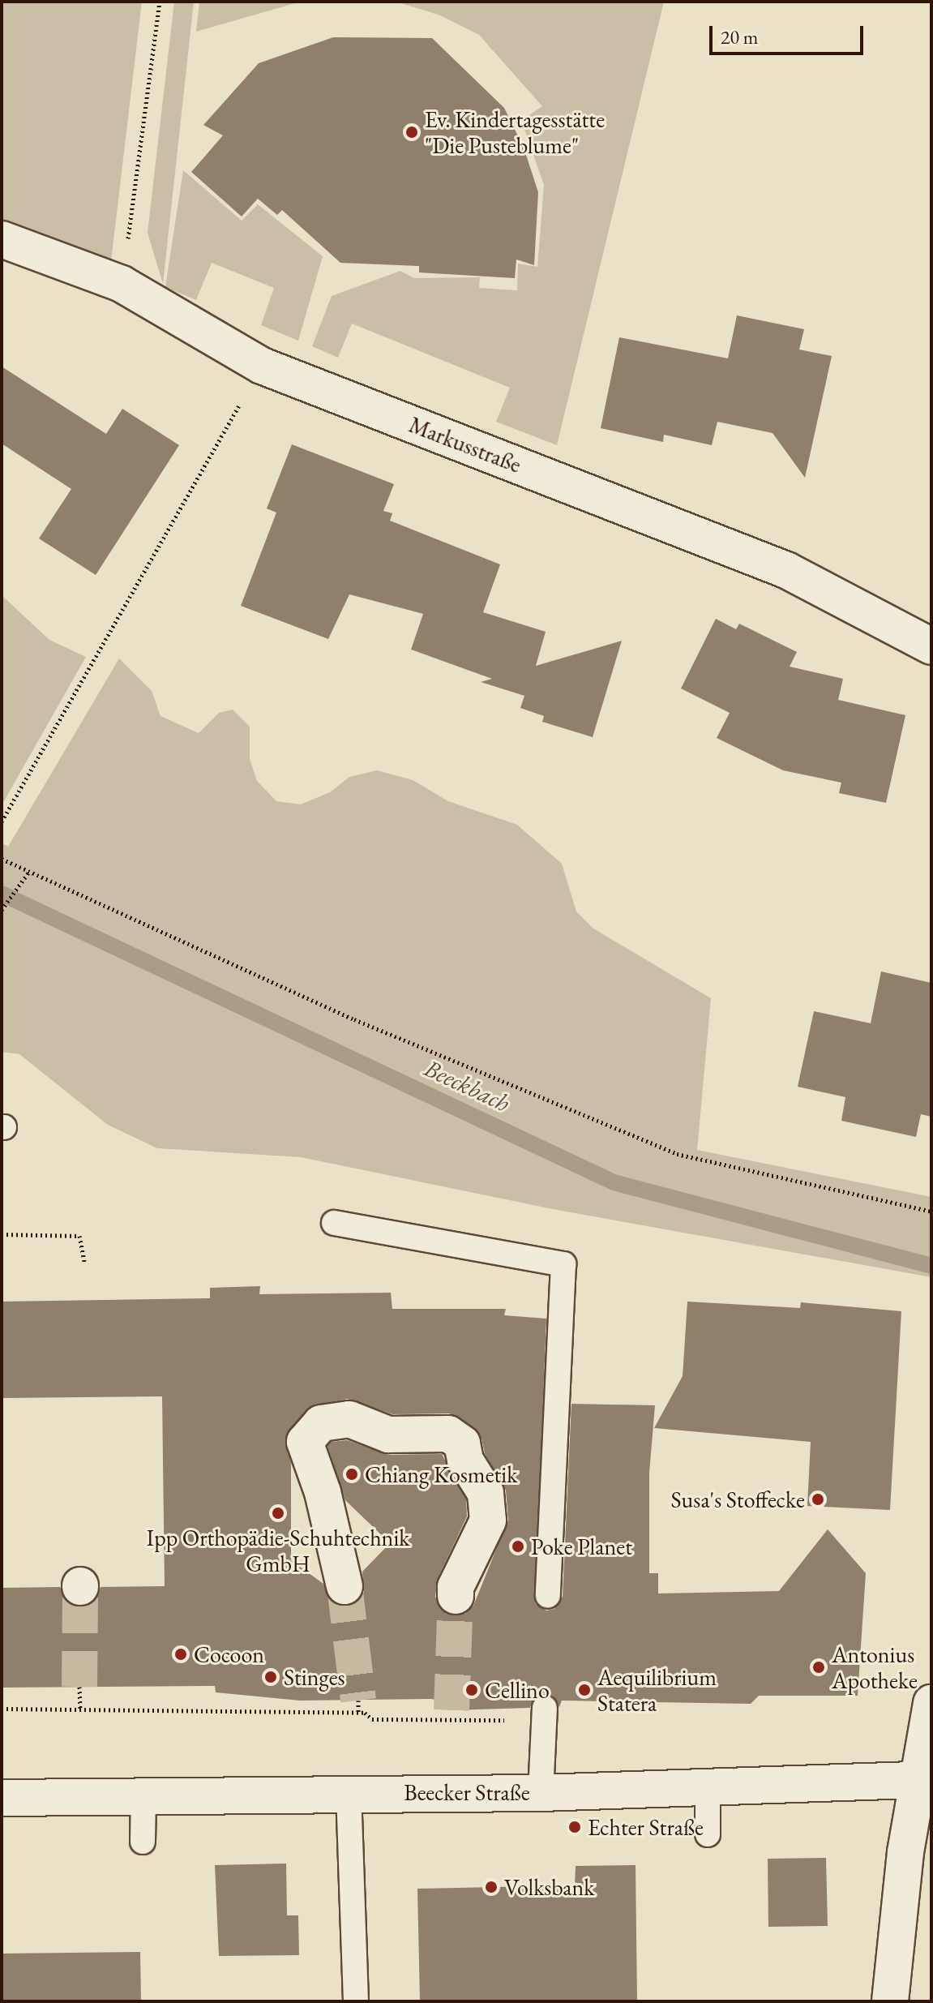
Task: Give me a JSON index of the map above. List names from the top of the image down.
{
  "streets": {
    "street": ["Markusstraße", "Beecker Straße"]
  },
  "water": ["Beeckbach"],
  "places": [
    "Ev. Kindertagesstätte \"Die Pusteblume\"",
    "Chiang Kosmetik",
    "Susa's Stoffecke",
    "Ipp Orthopädie-Schuhtechnik GmbH",
    "Poke Planet",
    "Cocoon",
    "Antonius Apotheke",
    "Stinges",
    "Cellino",
    "Aequilibrium Statera",
    "Echter Straße",
    "Volksbank"
  ],
  "scale_bar": "20 m"
}
